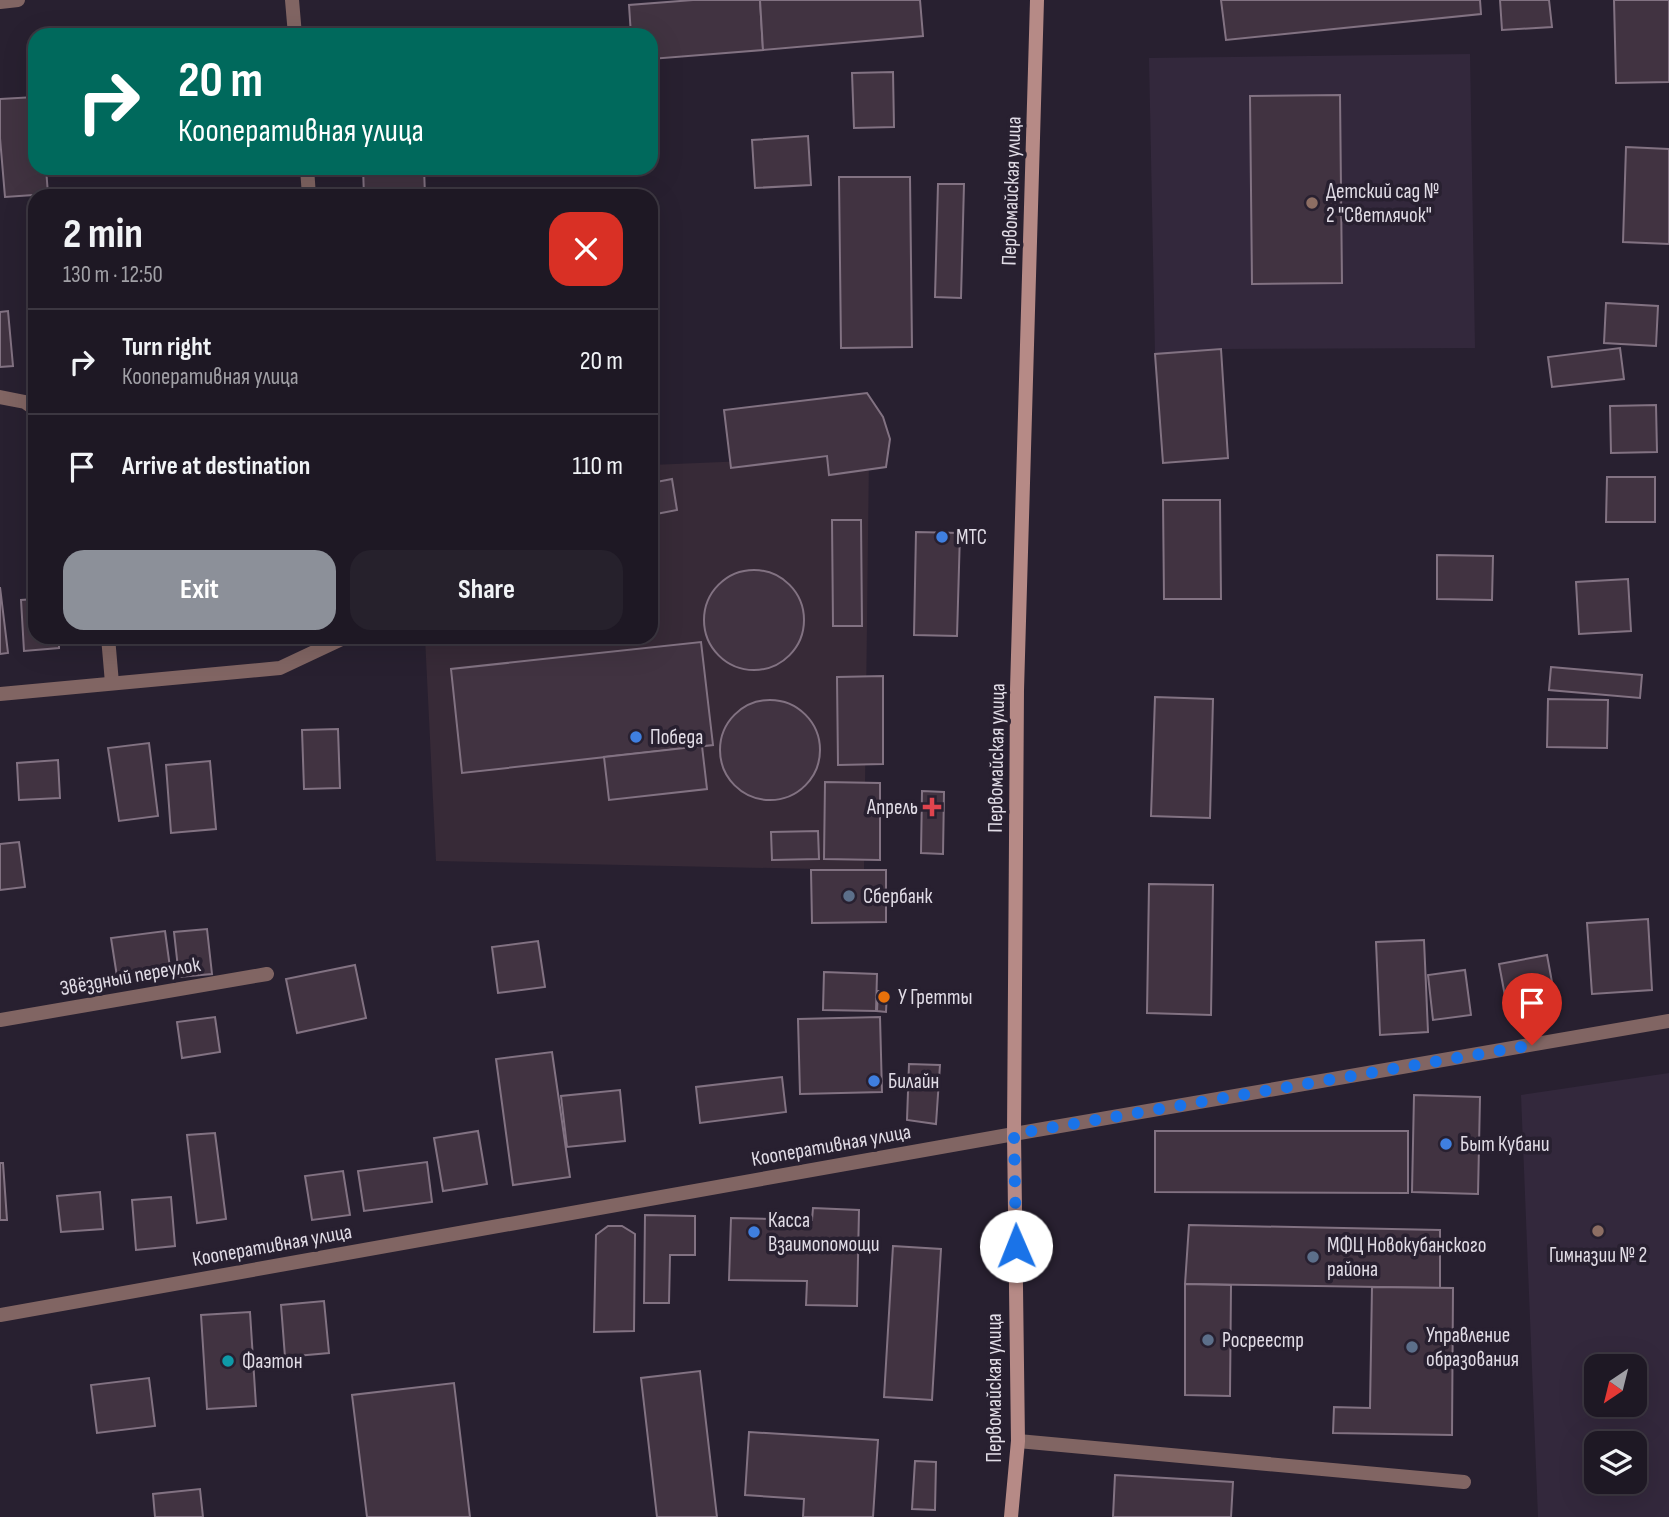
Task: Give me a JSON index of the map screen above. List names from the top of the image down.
{
  "streets": {
    "main road": ["Первомайская улица"],
    "street": ["Звёздный переулок", "Кооперативная улица"]
  },
  "crossings": [
    ["Первомайская улица", "Кооперативная улица"]
  ],
  "places": {
    "other": [
      "Детский сад № 2 \"Светлячок\"",
      "МТС",
      "Победа",
      "Сбербанк",
      "У Гретты",
      "Билайн",
      "Быт Кубани",
      "Гимназии № 2",
      "Касса Взаимопомощи",
      "МФЦ Новокубанского района",
      "Росреестр",
      "Управление образования",
      "Фаэтон"
    ],
    "health": ["Апрель"]
  },
  "north": "bottom left",
  "page": {
    "turn": ["20 m", "Кооперативная улица"],
    "heading": ["2 min", "130 m · 12:50"],
    "list": [
      {
        "name": "Turn right",
        "note": "Кооперативная улица",
        "value": "20 m"
      },
      {
        "name": "Arrive at destination",
        "value": "110 m"
      }
    ],
    "buttons": ["Exit", "Share"]
  }
}
